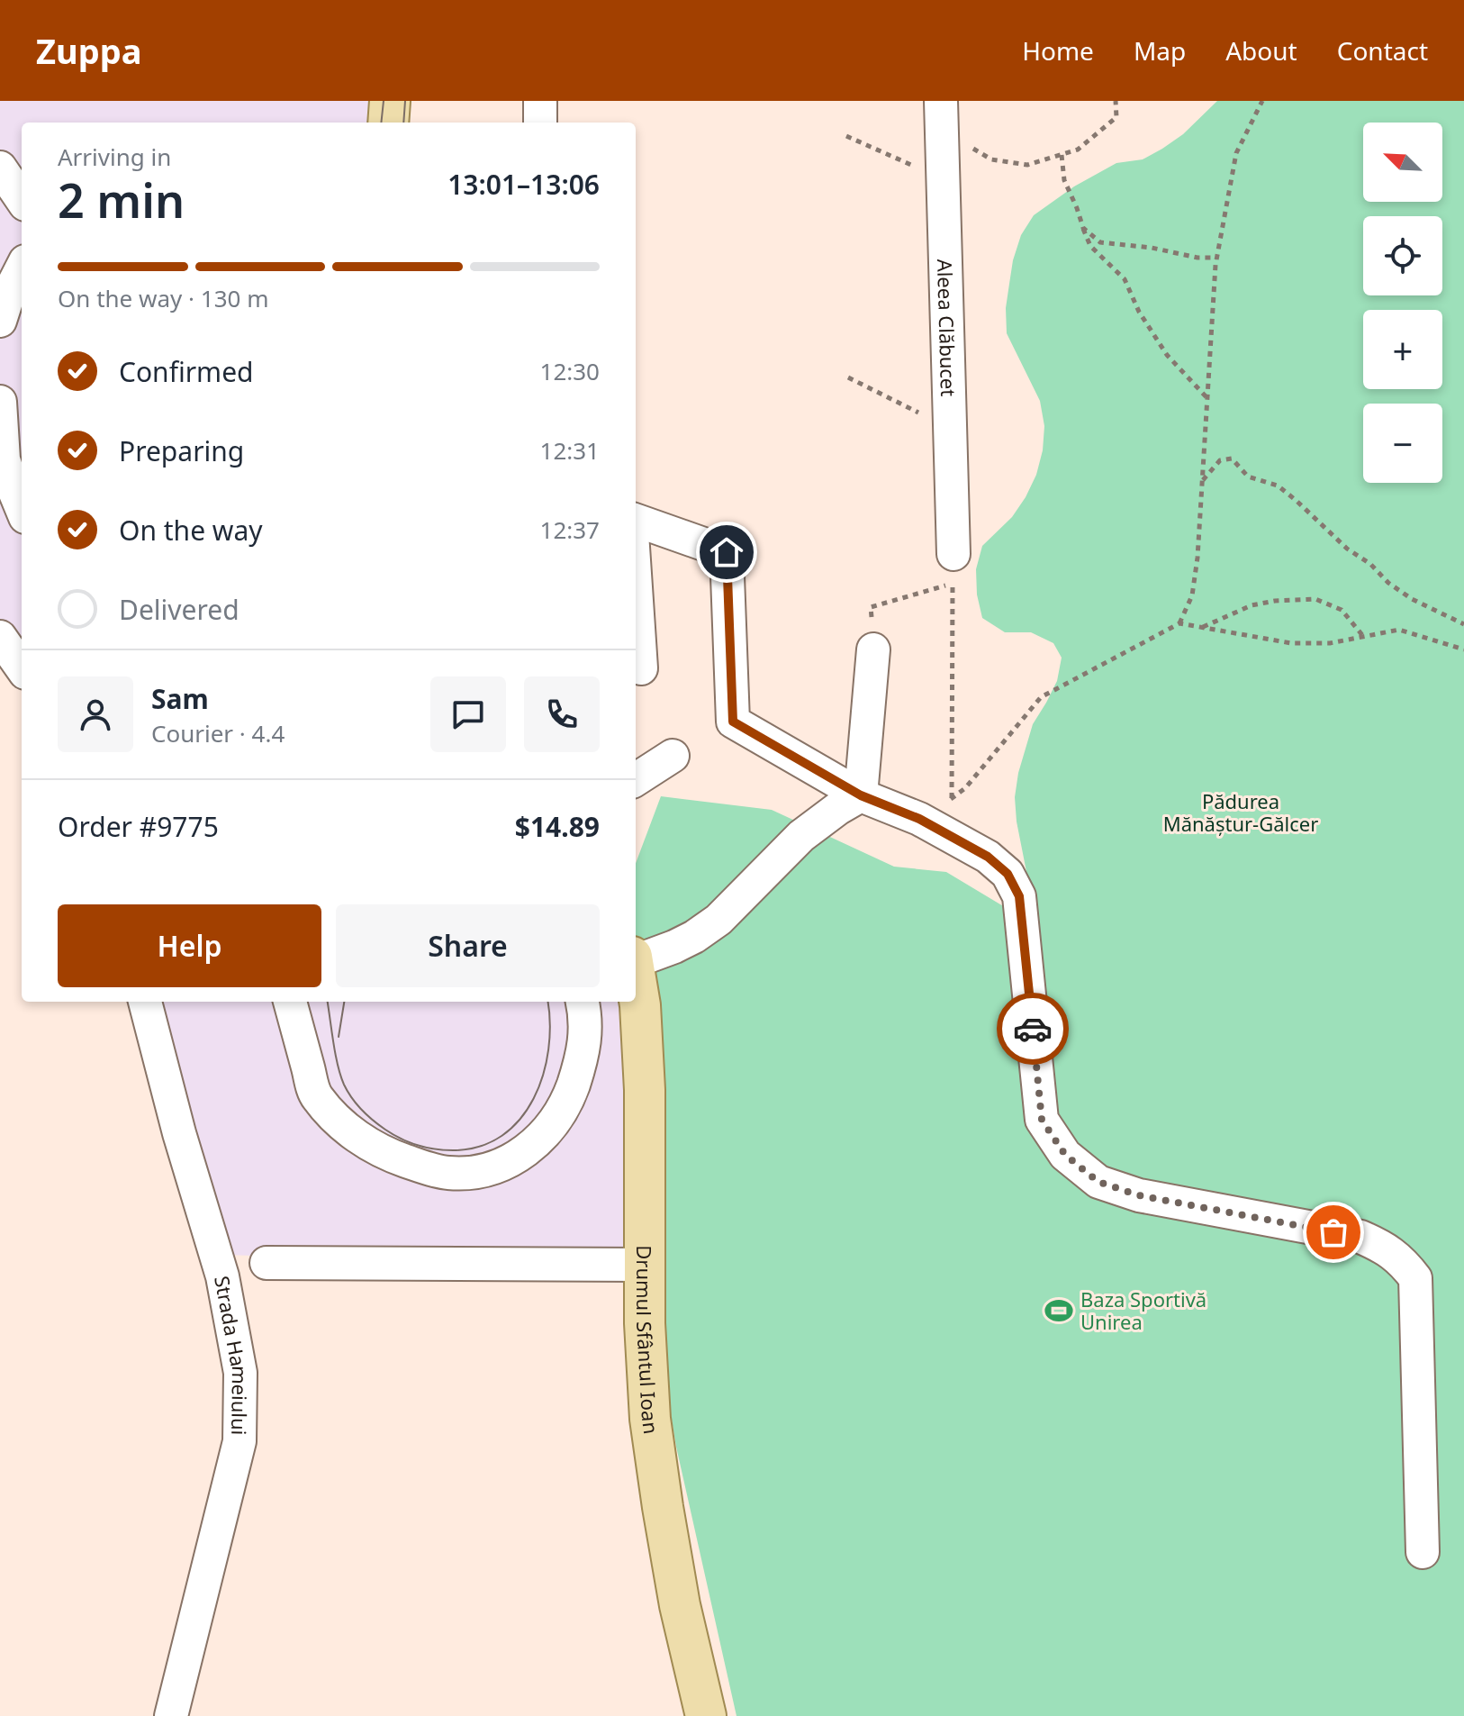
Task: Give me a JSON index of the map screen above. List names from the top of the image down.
{
  "streets": {
    "main road": ["Drumul Sfântul Ioan"],
    "street": ["Aleea Clăbucet", "Strada Hameiului"]
  },
  "parks": ["Pădurea Mănăștur-Gălcer"],
  "places": {
    "sports": ["Baza Sportivă Unirea"]
  },
  "north": "top left",
  "page": {
    "header": "Zuppa",
    "nav": [
      "Home",
      "Map",
      "About",
      "Contact"
    ],
    "map_buttons": ["+", "−"],
    "heading": ["2 min", "Arriving in", "13:01–13:06"],
    "panel": [
      "Sam",
      "Courier · 4.4",
      "Order #9775",
      "$14.89"
    ],
    "bar": "On the way · 130 m",
    "list": [
      ["Confirmed", "12:30"],
      ["Preparing", "12:31"],
      ["On the way", "12:37"],
      "Delivered"
    ],
    "buttons": ["Help", "Share"]
  }
}
